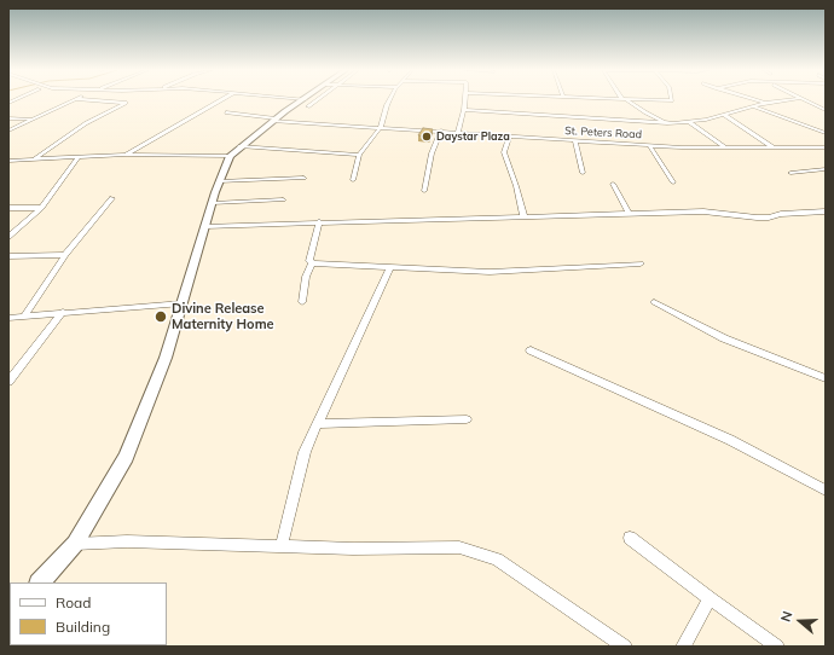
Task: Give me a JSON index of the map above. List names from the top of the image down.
{
  "streets": {
    "street": ["St. Peters Road"]
  },
  "places": ["Daystar Plaza", "Divine Release Maternity Home"],
  "legend": ["Road", "Building"],
  "north": "left"
}
